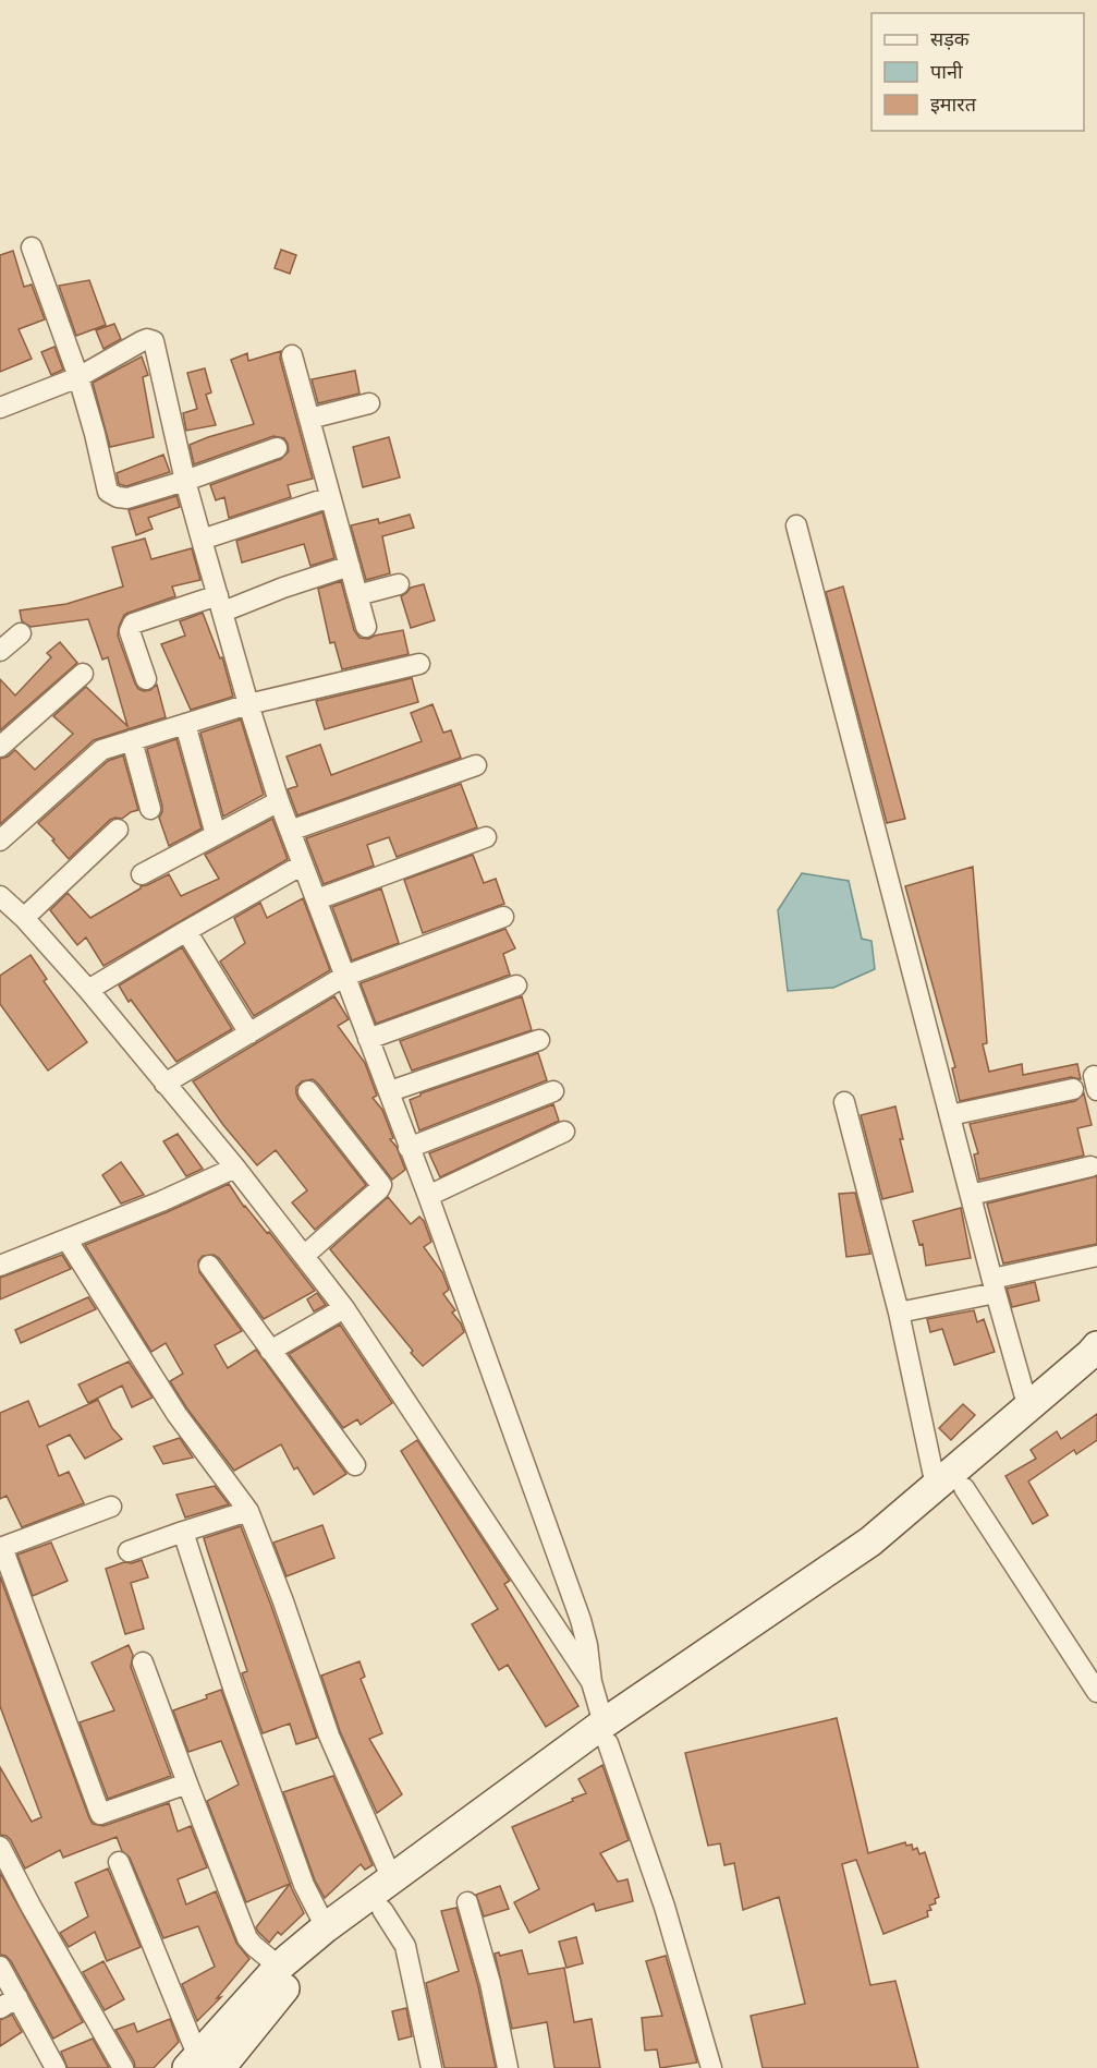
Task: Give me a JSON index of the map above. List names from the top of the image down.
{
  "legend": ["सड़क", "पानी", "इमारत"]
}
